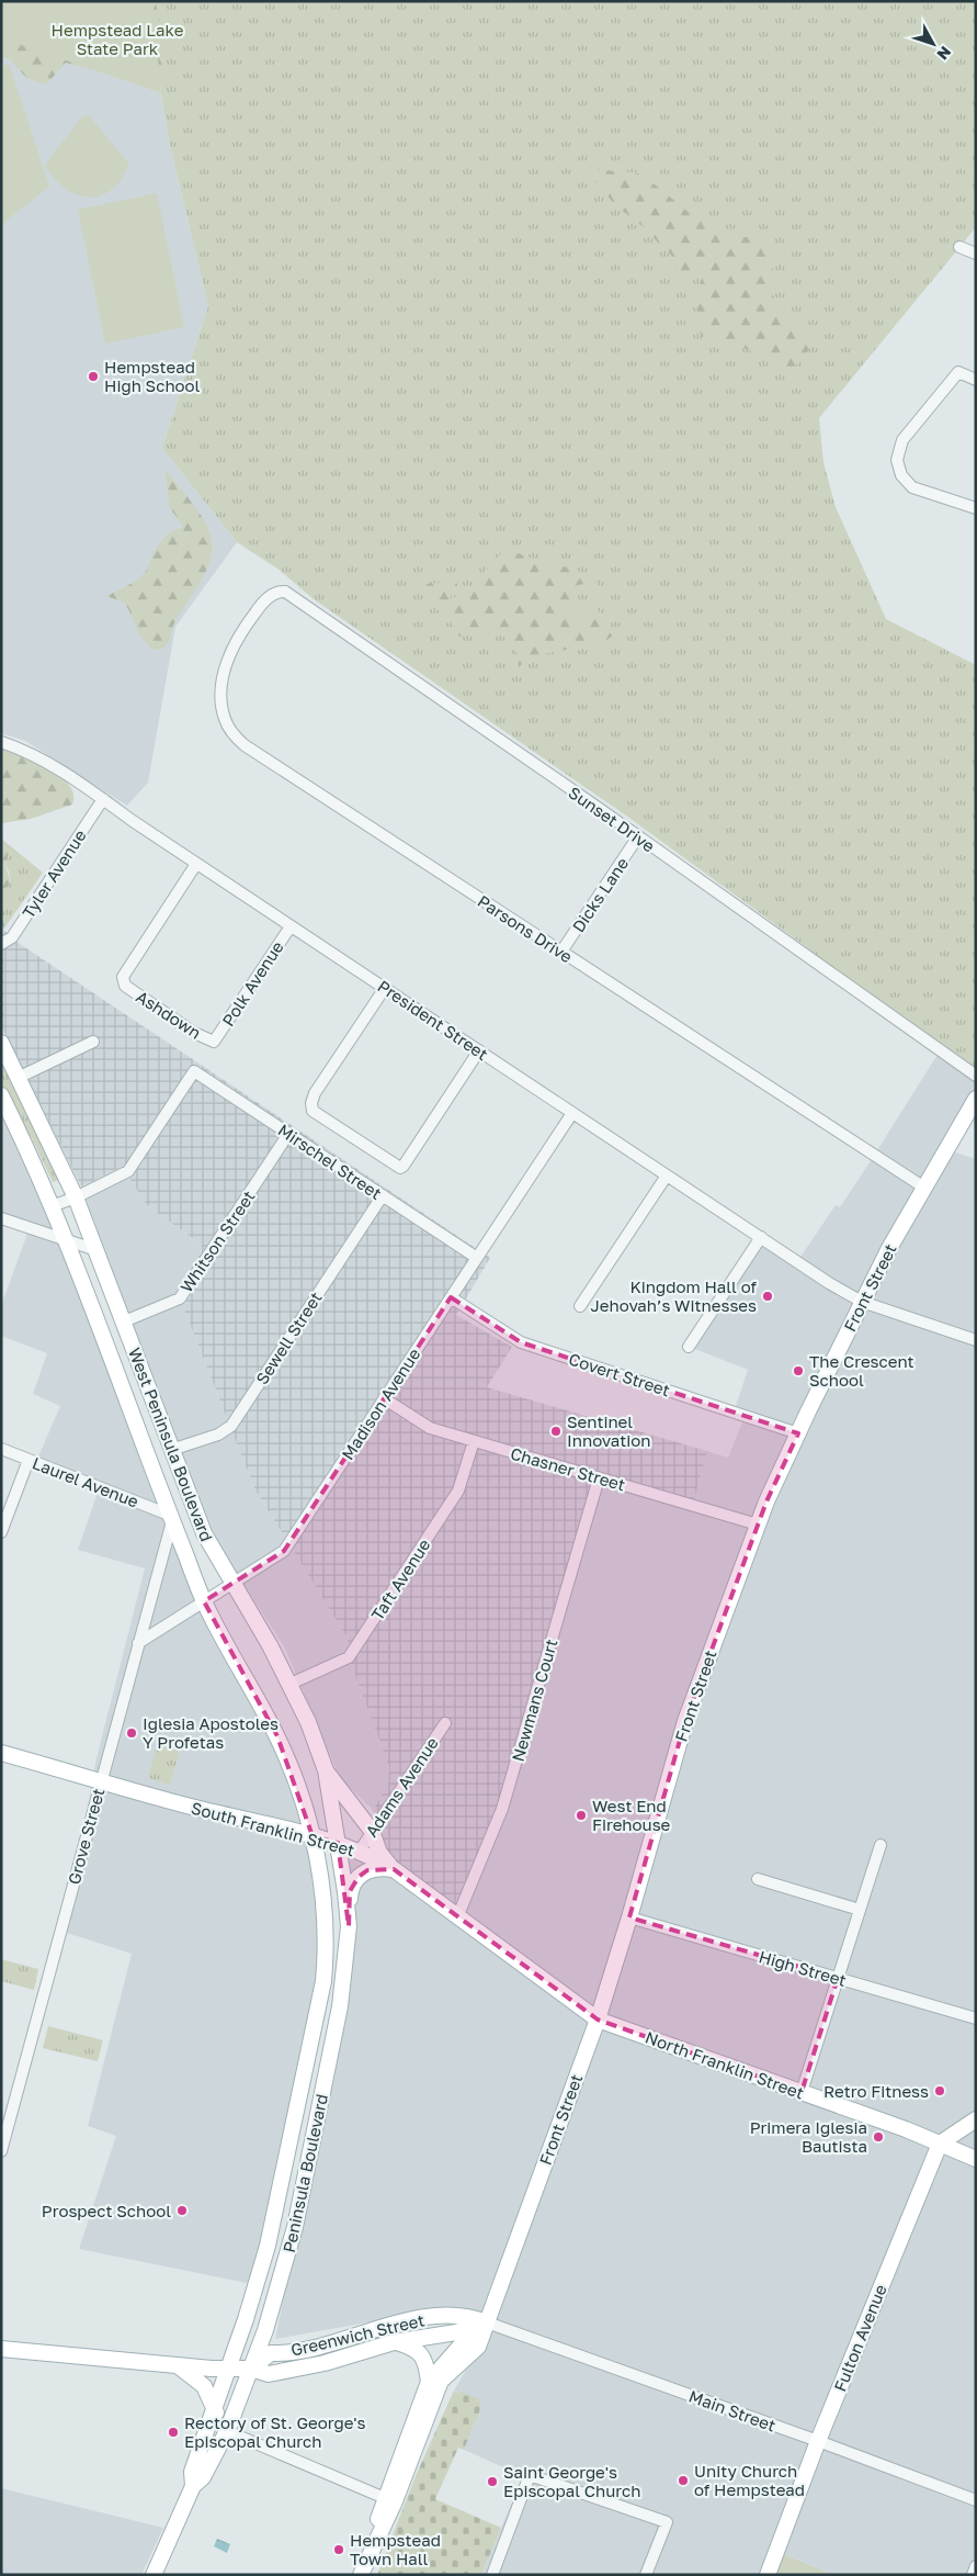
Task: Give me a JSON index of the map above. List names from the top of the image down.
{
  "streets": {
    "main road": [
      "Front Street",
      "West Peninsula Boulevard",
      "South Franklin Street",
      "North Franklin Street",
      "Peninsula Boulevard",
      "Greenwich Street",
      "Fulton Avenue"
    ],
    "street": [
      "Sunset Drive",
      "Tyler Avenue",
      "Dicks Lane",
      "Parsons Drive",
      "Polk Avenue",
      "Ashdown",
      "President Street",
      "Mirschel Street",
      "Whitson Street",
      "Sewell Street",
      "Covert Street",
      "Madison Avenue",
      "Chasner Street",
      "Laurel Avenue",
      "Taft Avenue",
      "Newmans Court",
      "Adams Avenue",
      "Grove Street",
      "High Street",
      "Main Street"
    ]
  },
  "crossings": [
    ["Sunset Drive", "Dicks Lane"],
    ["Sunset Drive", "Parsons Drive"],
    ["Tyler Avenue", "President Street"],
    ["Dicks Lane", "Parsons Drive"],
    ["Parsons Drive", "Front Street"],
    ["Polk Avenue", "Ashdown"],
    ["Polk Avenue", "President Street"],
    ["Ashdown", "President Street"],
    ["President Street", "Front Street"],
    ["President Street", "Madison Avenue"],
    ["Mirschel Street", "Whitson Street"],
    ["Mirschel Street", "Sewell Street"],
    ["Mirschel Street", "Madison Avenue"],
    ["Mirschel Street", "West Peninsula Boulevard"],
    ["Whitson Street", "West Peninsula Boulevard"],
    ["Front Street", "Covert Street"],
    ["Front Street", "Chasner Street"],
    ["Front Street", "South Franklin Street"],
    ["Front Street", "High Street"],
    ["Front Street", "North Franklin Street"],
    ["Front Street", "Greenwich Street"],
    ["Front Street", "Main Street"],
    ["Sewell Street", "West Peninsula Boulevard"],
    ["Covert Street", "Madison Avenue"],
    ["Madison Avenue", "West Peninsula Boulevard"],
    ["Madison Avenue", "Chasner Street"],
    ["Madison Avenue", "Grove Street"],
    ["West Peninsula Boulevard", "Laurel Avenue"],
    ["West Peninsula Boulevard", "Taft Avenue"],
    ["West Peninsula Boulevard", "South Franklin Street"],
    ["West Peninsula Boulevard", "Grove Street"],
    ["West Peninsula Boulevard", "Peninsula Boulevard"],
    ["Chasner Street", "Taft Avenue"],
    ["Chasner Street", "Newmans Court"],
    ["Laurel Avenue", "Grove Street"],
    ["Newmans Court", "South Franklin Street"],
    ["Adams Avenue", "South Franklin Street"],
    ["South Franklin Street", "Grove Street"],
    ["South Franklin Street", "North Franklin Street"],
    ["South Franklin Street", "Peninsula Boulevard"],
    ["North Franklin Street", "Fulton Avenue"],
    ["Peninsula Boulevard", "Greenwich Street"],
    ["Greenwich Street", "Main Street"],
    ["Fulton Avenue", "Main Street"]
  ],
  "parks": ["Hempstead Lake State Park"],
  "places": [
    "Hempstead High School",
    "Kingdom Hall of Jehovah’s Witnesses",
    "The Crescent School",
    "Sentinel Innovation",
    "Iglesia Apostoles Y Profetas",
    "West End Firehouse",
    "Retro Fitness",
    "Primera Iglesia Bautista",
    "Prospect School",
    "Rectory of St. George's Episcopal Church",
    "Unity Church of Hempstead",
    "Saint George's Episcopal Church",
    "Hempstead Town Hall"
  ],
  "north": "bottom right"
}
